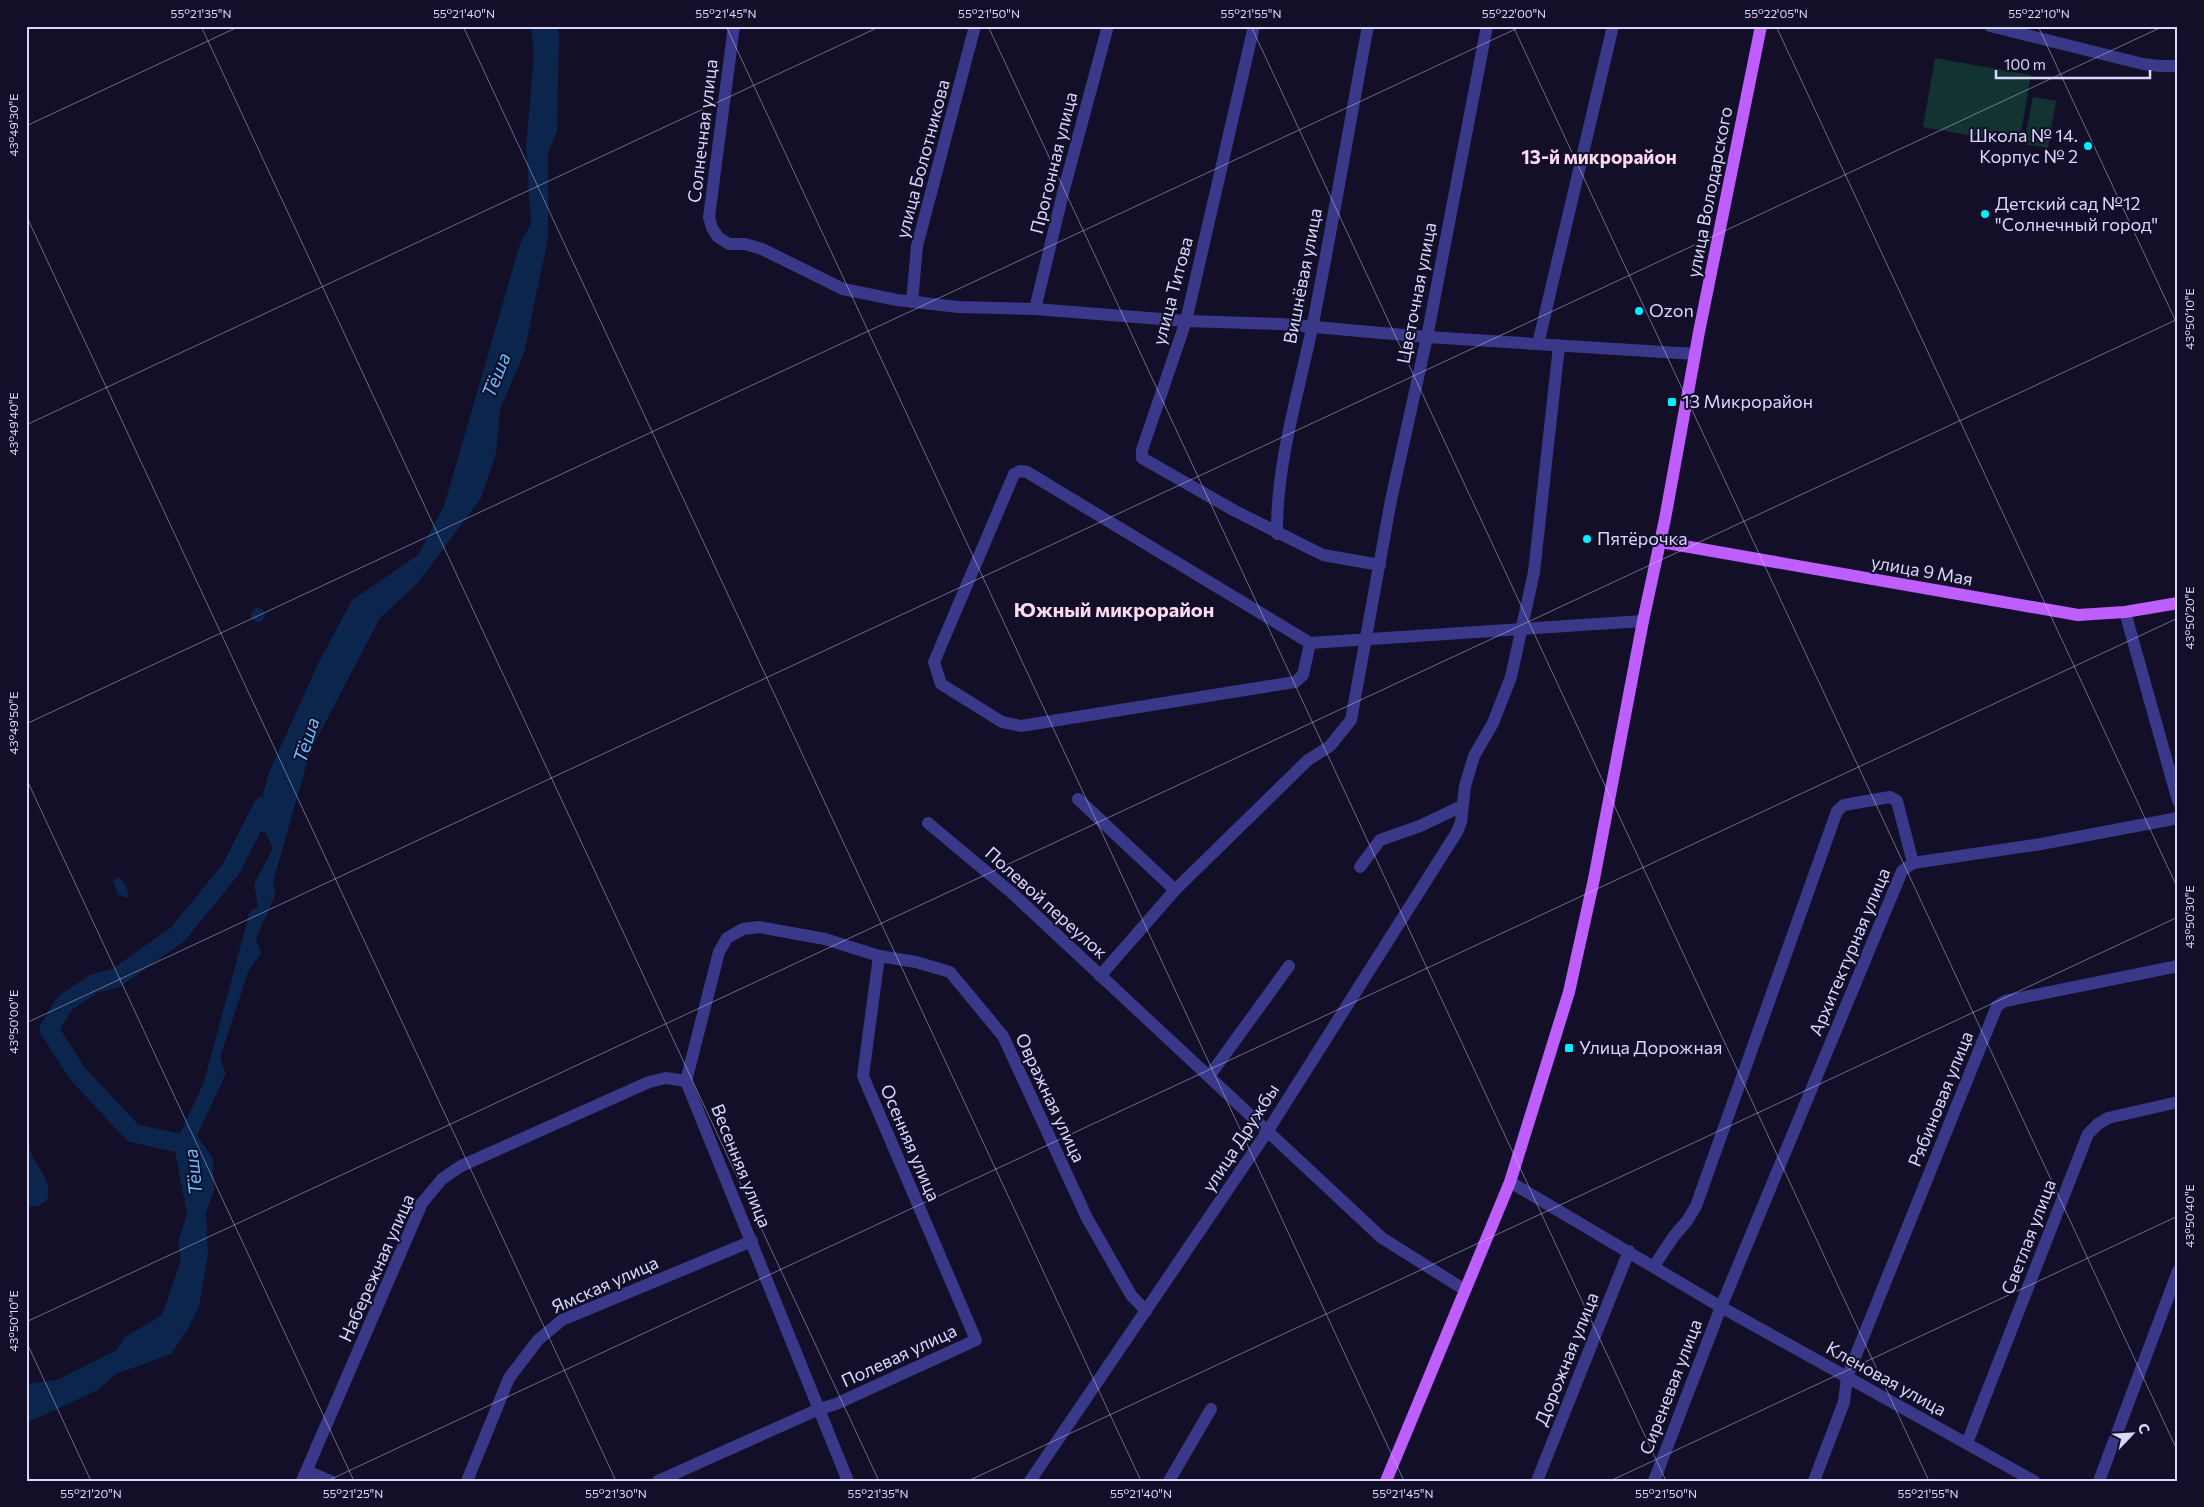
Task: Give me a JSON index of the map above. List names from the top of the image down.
{
  "streets": {
    "main road": ["улица Володарского", "улица 9 Мая"],
    "street": [
      "Солнечная улица",
      "улица Болотникова",
      "Прогонная улица",
      "Вишнёвая улица",
      "улица Титова",
      "Цветочная улица",
      "Полевой переулок",
      "Архитектурная улица",
      "Овражная улица",
      "Рябиновая улица",
      "улица Дружбы",
      "Осенняя улица",
      "Весенняя улица",
      "Светлая улица",
      "Набережная улица",
      "Ямская улица",
      "Полевая улица",
      "Дорожная улица",
      "Кленовая улица",
      "Сиреневая улица"
    ]
  },
  "crossings": [
    ["Солнечная улица", "улица Болотникова"],
    ["улица Володарского", "улица 9 Мая"],
    ["улица Володарского", "Кленовая улица"],
    ["Вишнёвая улица", "улица Титова"],
    ["Цветочная улица", "Полевой переулок"],
    ["Архитектурная улица", "Кленовая улица"],
    ["Архитектурная улица", "Сиреневая улица"],
    ["Овражная улица", "улица Дружбы"],
    ["Овражная улица", "Осенняя улица"],
    ["Овражная улица", "Весенняя улица"],
    ["Овражная улица", "Набережная улица"],
    ["Рябиновая улица", "Кленовая улица"],
    ["Осенняя улица", "Полевая улица"],
    ["Весенняя улица", "Набережная улица"],
    ["Весенняя улица", "Ямская улица"],
    ["Весенняя улица", "Полевая улица"],
    ["Светлая улица", "Кленовая улица"],
    ["Дорожная улица", "Кленовая улица"],
    ["Кленовая улица", "Сиреневая улица"]
  ],
  "districts": ["13-й микрорайон", "Южный микрорайон"],
  "water": ["Тёша"],
  "places": {
    "other": [
      "Школа № 14. Корпус № 2",
      "Детский сад №12 \"Солнечный город\"",
      "Ozon",
      "Пятёрочка"
    ],
    "transit": ["13 Микрорайон", "Улица Дорожная"]
  },
  "scale_bar": "100 m",
  "north": "top right",
  "coordinates": [
    "55°21'35\"N",
    "55°21'40\"N",
    "55°21'45\"N",
    "55°21'50\"N",
    "55°21'55\"N",
    "55°22'00\"N",
    "55°22'05\"N",
    "55°22'10\"N",
    "43°49'30\"E",
    "43°50'10\"E",
    "43°49'40\"E",
    "43°50'20\"E",
    "43°49'50\"E",
    "43°50'30\"E",
    "43°50'00\"E",
    "43°50'40\"E",
    "55°21'20\"N",
    "55°21'25\"N",
    "55°21'30\"N"
  ]
}
